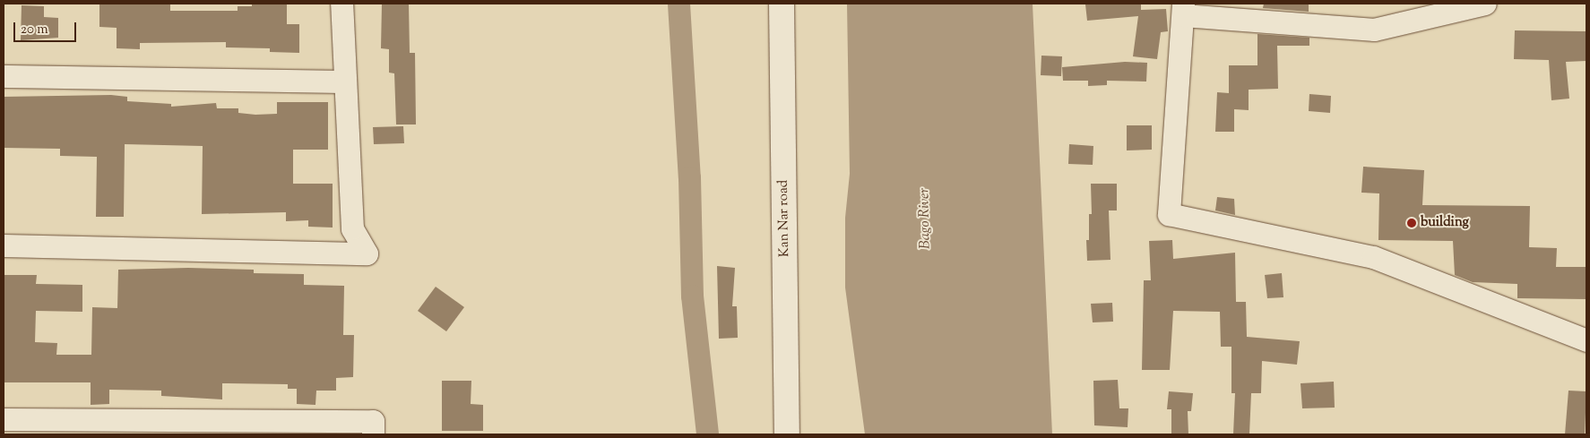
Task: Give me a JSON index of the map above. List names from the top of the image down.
{
  "streets": {
    "street": ["Kan Nar road"]
  },
  "water": ["Bago River"],
  "places": ["building"],
  "scale_bar": "20 m"
}
